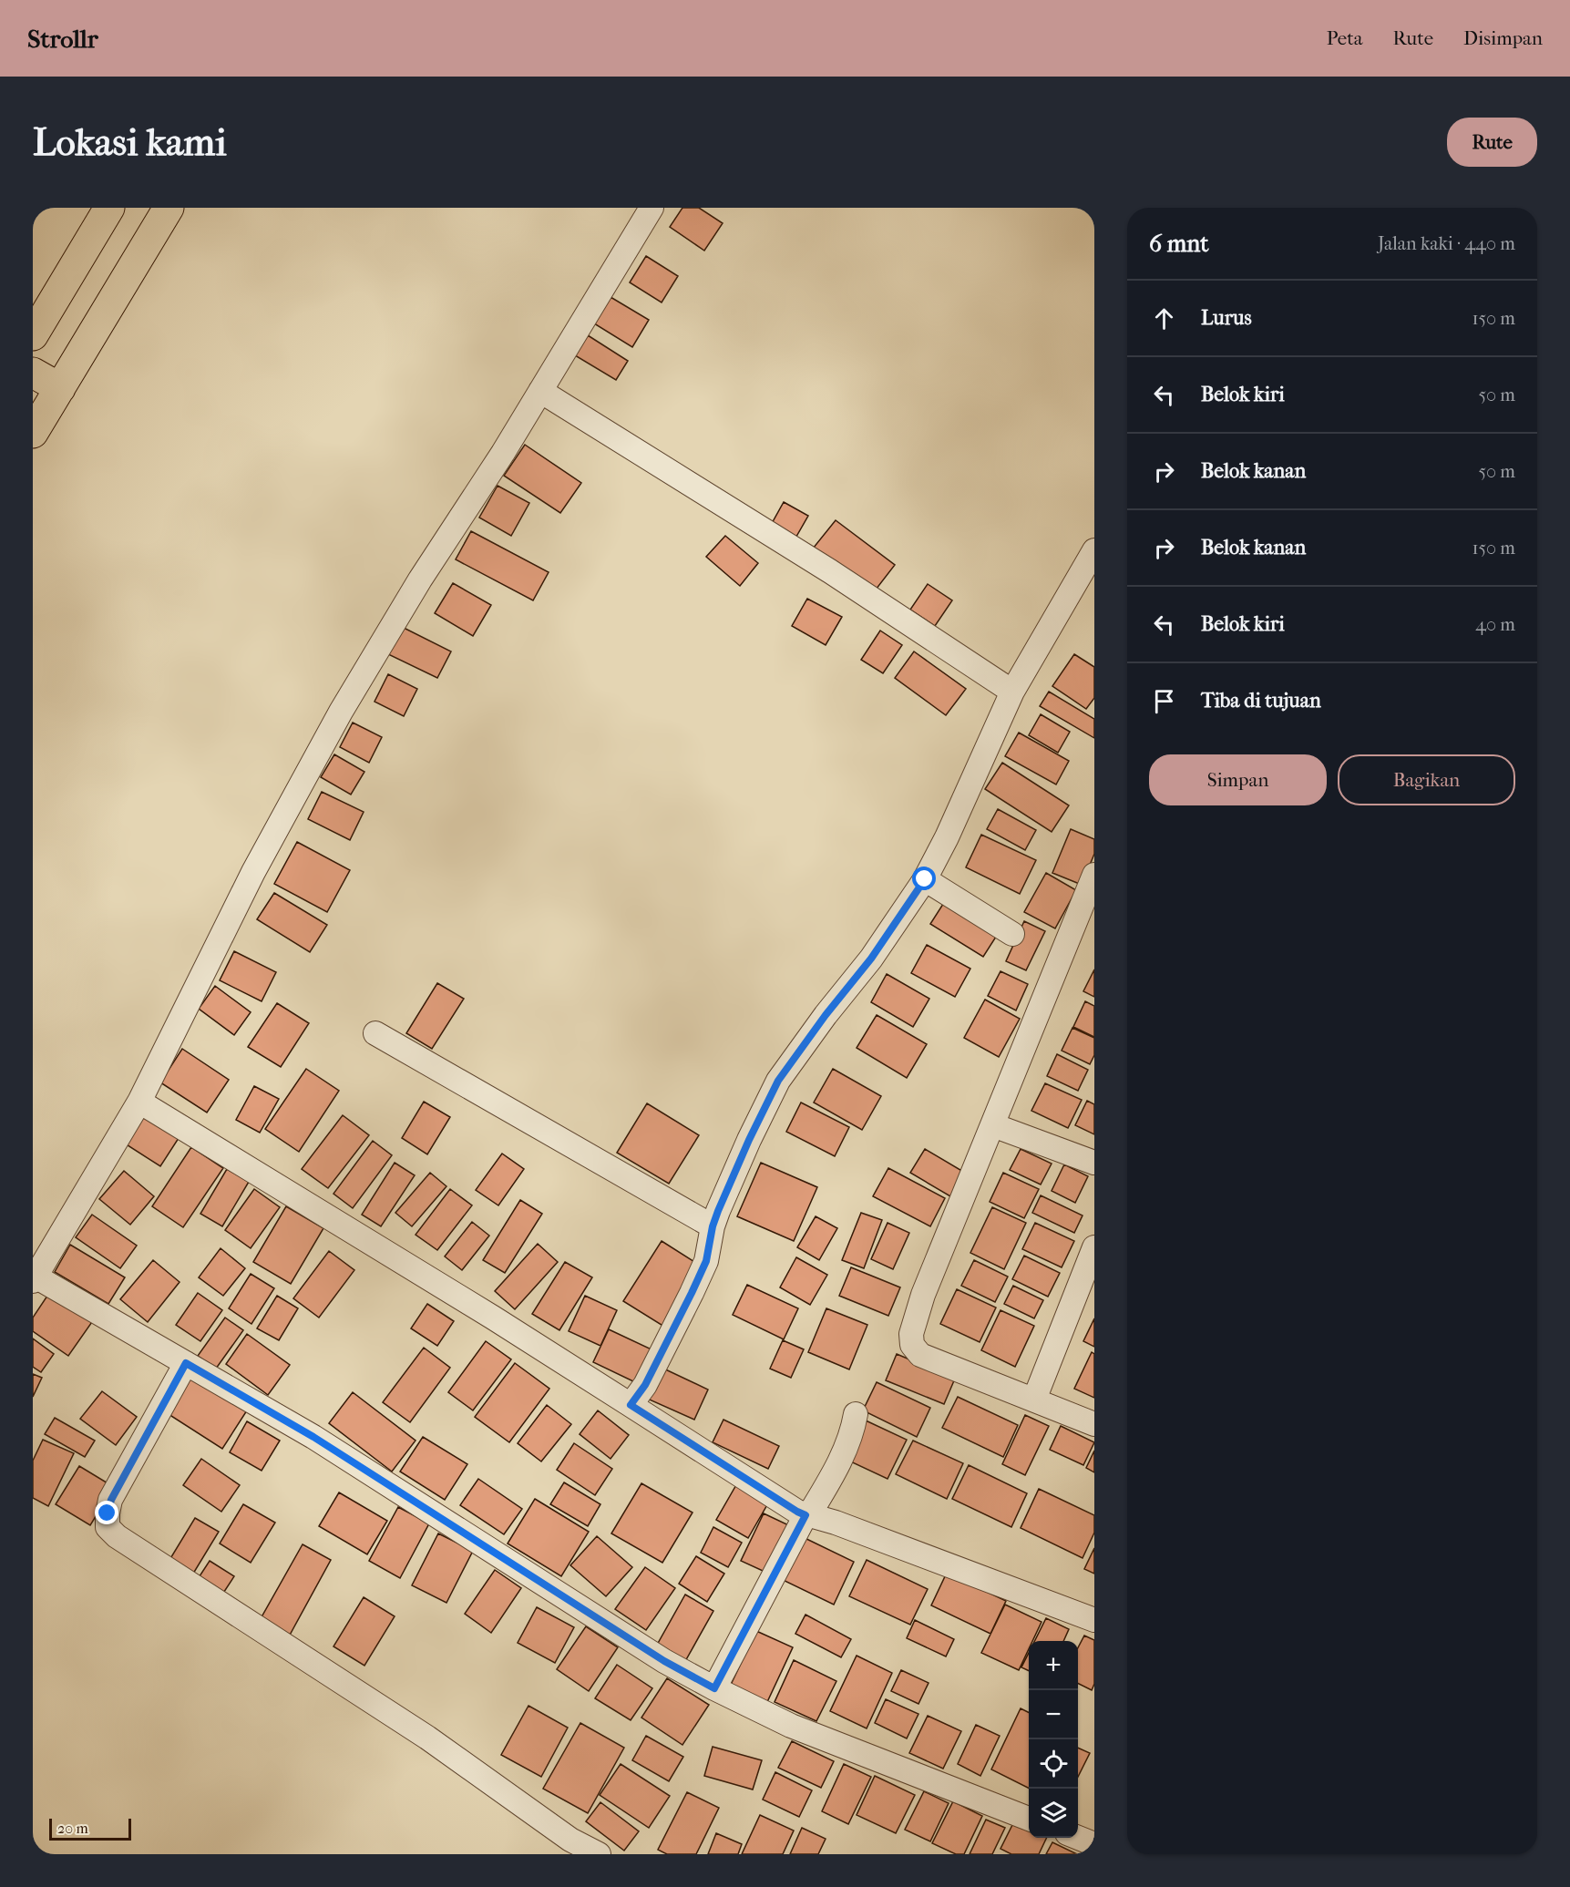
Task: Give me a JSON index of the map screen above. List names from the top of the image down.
{
  "scale_bar": "20 m",
  "page": {
    "header": "Strollr",
    "nav": ["Peta", "Rute", "Disimpan"],
    "buttons": [
      "Rute",
      ["Simpan", "Bagikan"]
    ],
    "title": "Lokasi kami",
    "heading": ["6 mnt", "Jalan kaki · 440 m"],
    "list": [
      ["Lurus", "150 m"],
      ["Belok kiri", "50 m"],
      ["Belok kanan", "50 m"],
      ["Belok kanan", "150 m"],
      ["Belok kiri", "40 m"],
      "Tiba di tujuan"
    ],
    "map_buttons": ["+", "−"],
    "scale": "20 m"
  }
}
